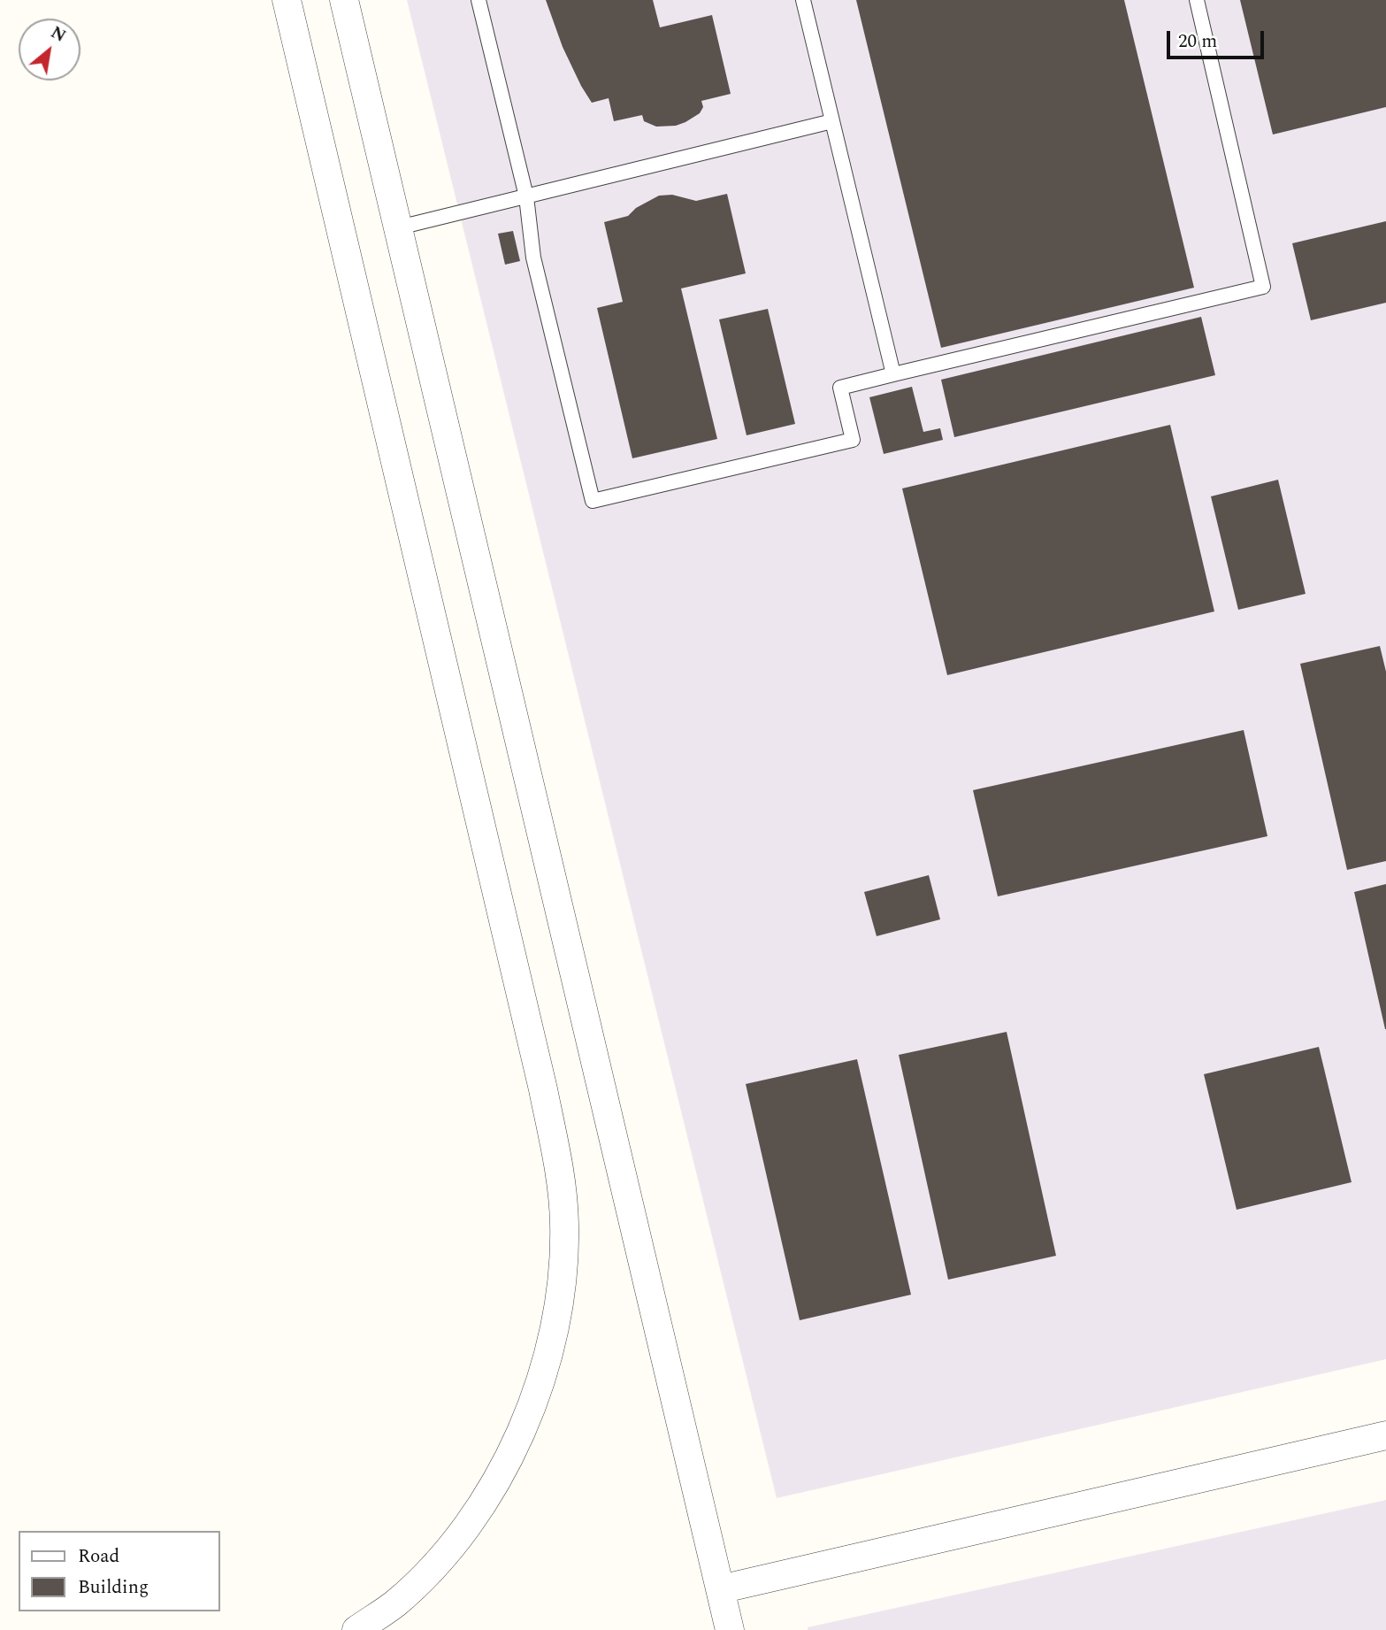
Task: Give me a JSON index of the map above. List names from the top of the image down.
{
  "legend": ["Road", "Building"],
  "scale_bar": "20 m",
  "north": "top right"
}
